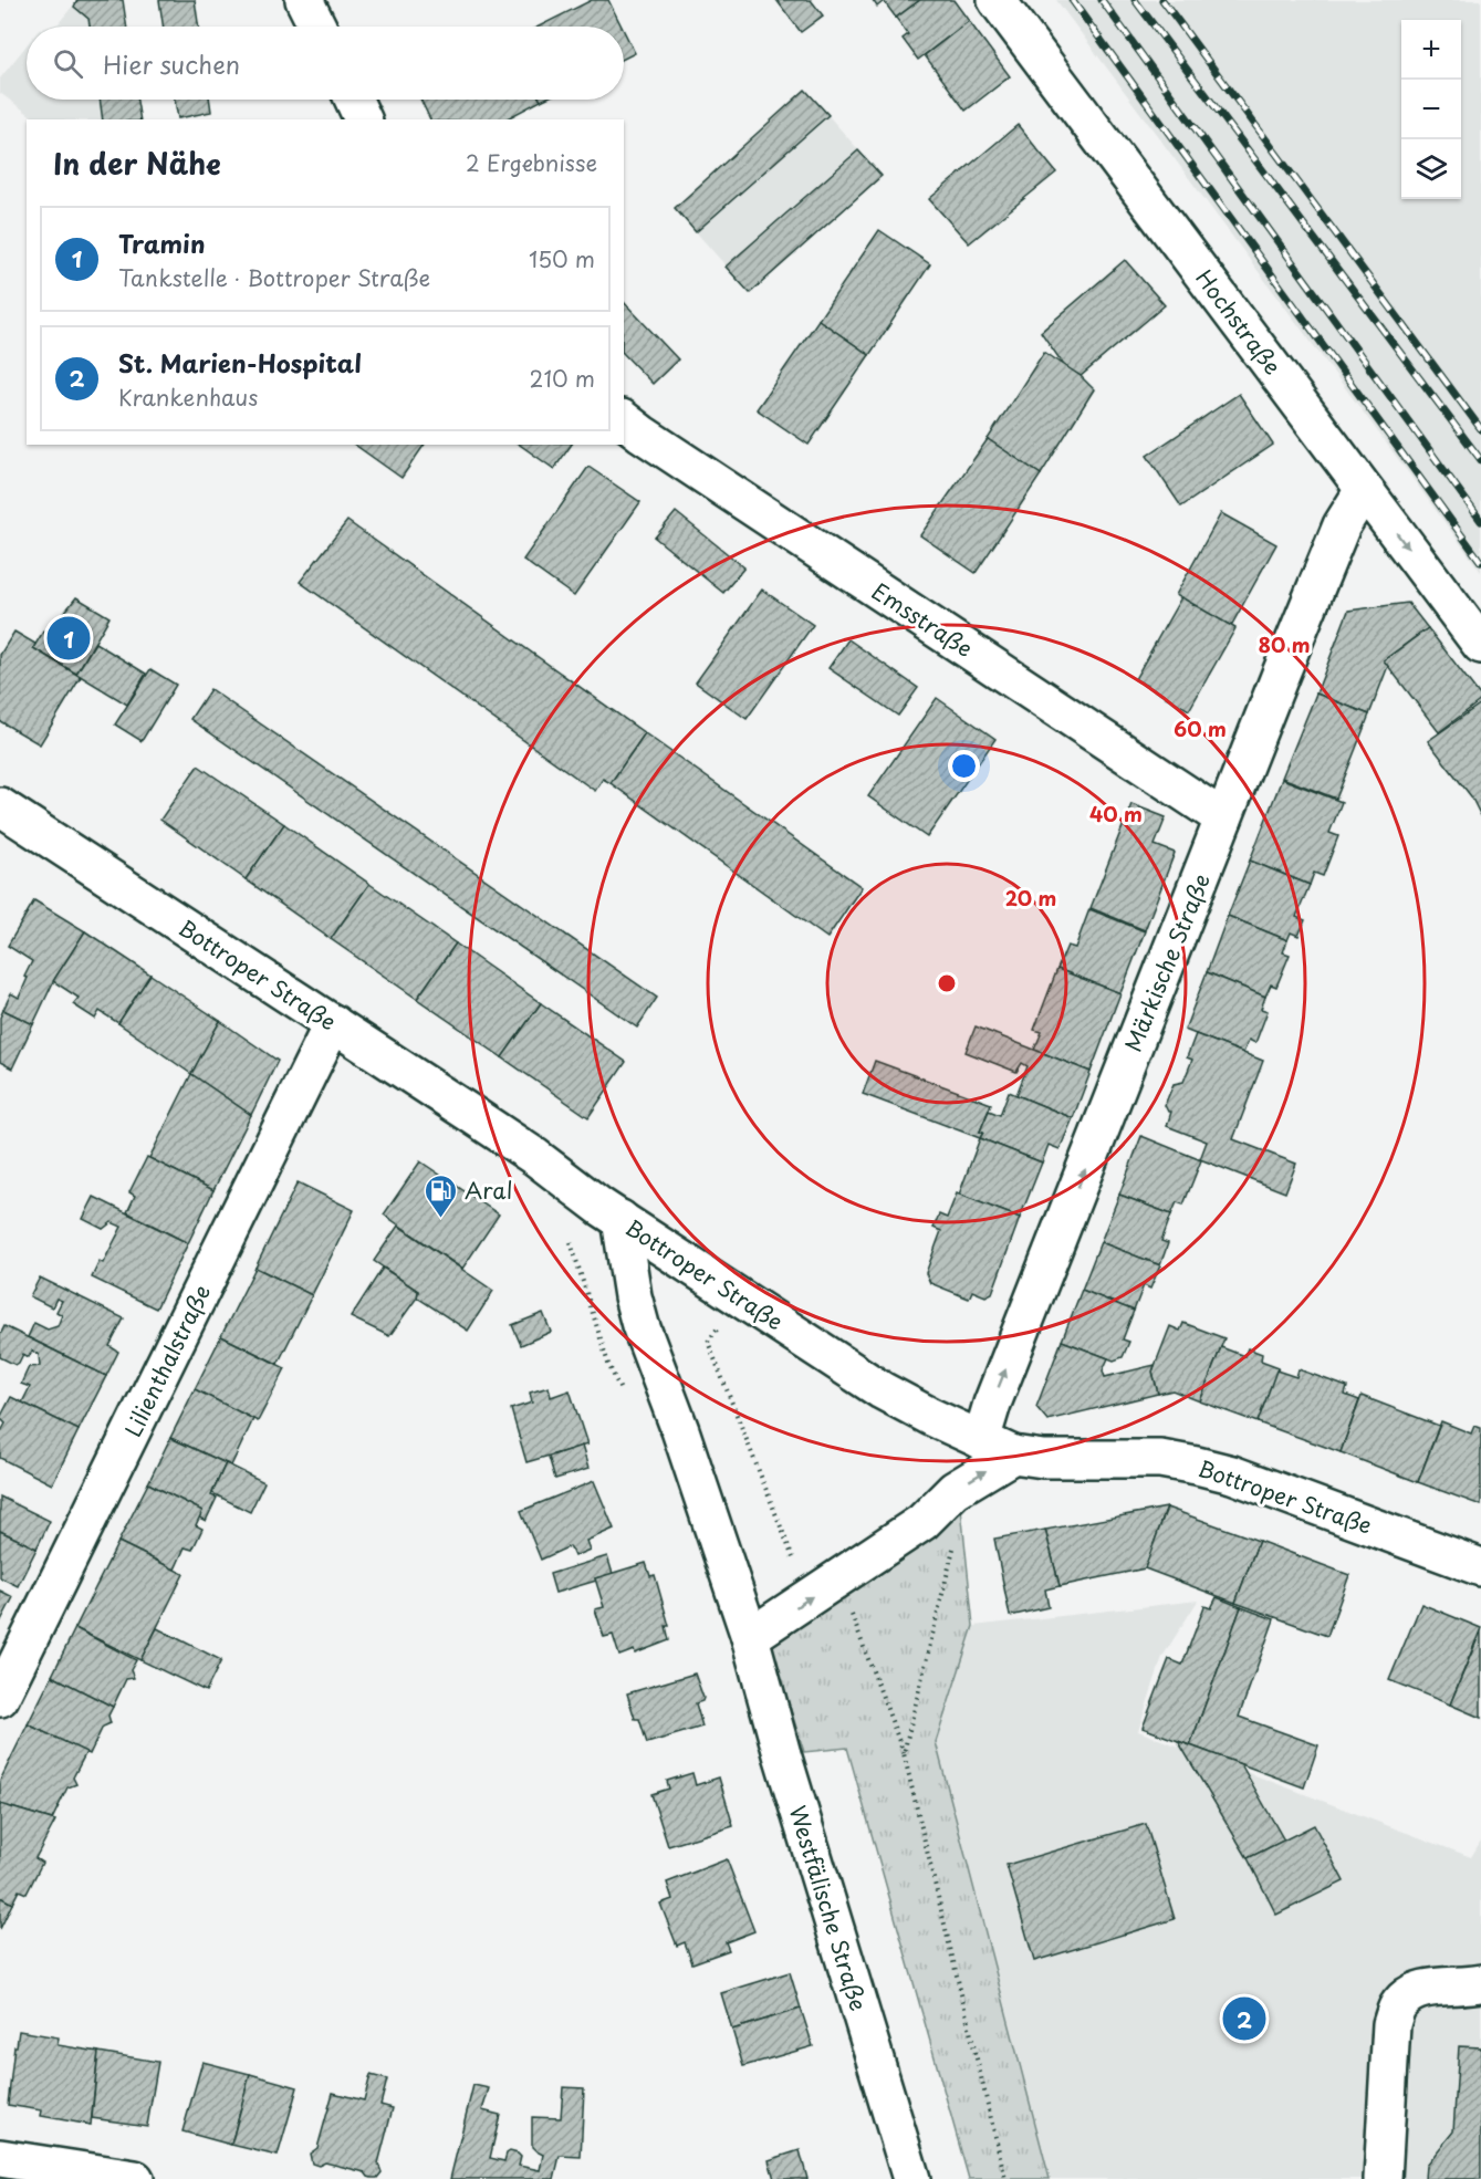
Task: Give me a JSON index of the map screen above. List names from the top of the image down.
{
  "streets": {
    "street": [
      "Hochstraße",
      "Emsstraße",
      "Märkische Straße",
      "Bottroper Straße",
      "Lilienthalstraße",
      "Westfälische Straße"
    ]
  },
  "crossings": [
    ["Hochstraße", "Märkische Straße"],
    ["Emsstraße", "Märkische Straße"],
    ["Märkische Straße", "Bottroper Straße"],
    ["Bottroper Straße", "Lilienthalstraße"],
    ["Bottroper Straße", "Westfälische Straße"]
  ],
  "one_way": ["Märkische Straße"],
  "places": {
    "fuel station": ["Aral"]
  },
  "page": {
    "map_buttons": ["+", "−"],
    "search": "Hier suchen",
    "heading": ["In der Nähe", "2 Ergebnisse"],
    "list": [
      {
        "mark": "1",
        "name": "Tramin",
        "note": "Tankstelle · Bottroper Straße",
        "value": "150 m"
      },
      {
        "mark": "2",
        "name": "St. Marien-Hospital",
        "note": "Krankenhaus",
        "value": "210 m"
      }
    ],
    "pins": ["1", "2"]
  },
  "rings": [
    "80 m",
    "60 m",
    "40 m",
    "20 m"
  ]
}
